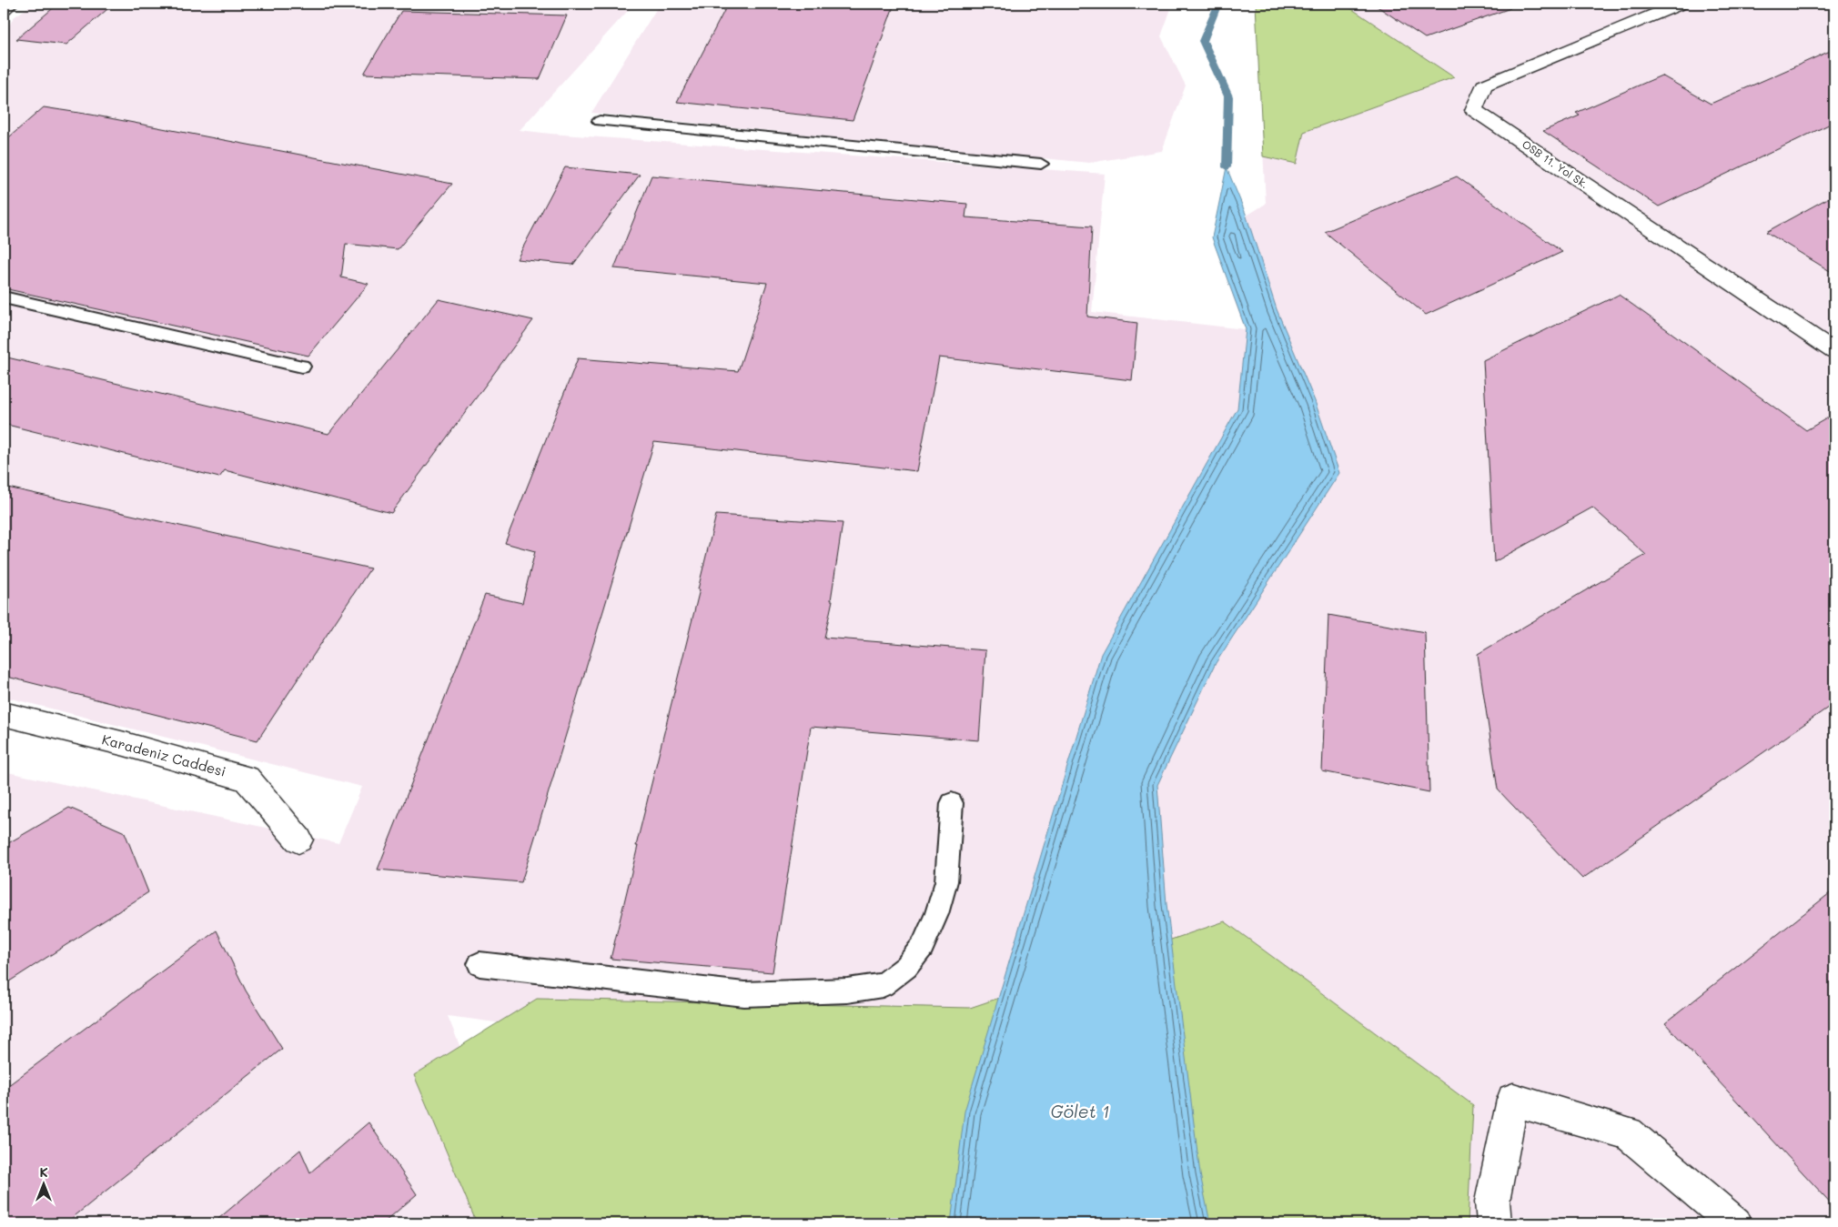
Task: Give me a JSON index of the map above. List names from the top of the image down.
{
  "streets": {
    "street": ["OSB 11. Yol Sk.", "Karadeniz Caddesi"]
  },
  "water": ["Gölet 1"],
  "north": "top"
}
